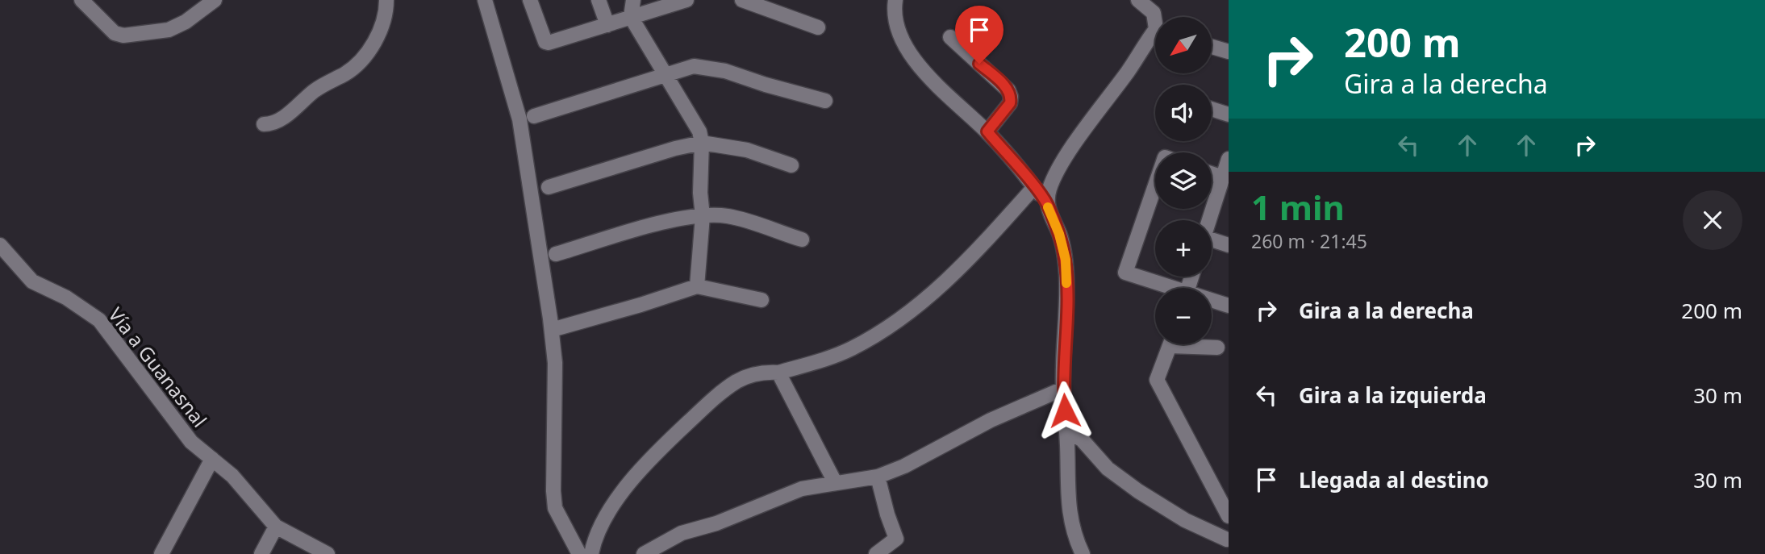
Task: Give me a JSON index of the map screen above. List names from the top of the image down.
{
  "streets": {
    "street": ["Vía a Guanasnal"]
  },
  "north": "bottom left",
  "page": {
    "turn": ["200 m", "Gira a la derecha"],
    "map_buttons": ["+", "−"],
    "heading": ["1 min", "260 m · 21:45"],
    "list": [
      {
        "name": "Gira a la derecha",
        "value": "200 m"
      },
      {
        "name": "Gira a la izquierda",
        "value": "30 m"
      },
      {
        "name": "Llegada al destino",
        "value": "30 m"
      }
    ]
  }
}
